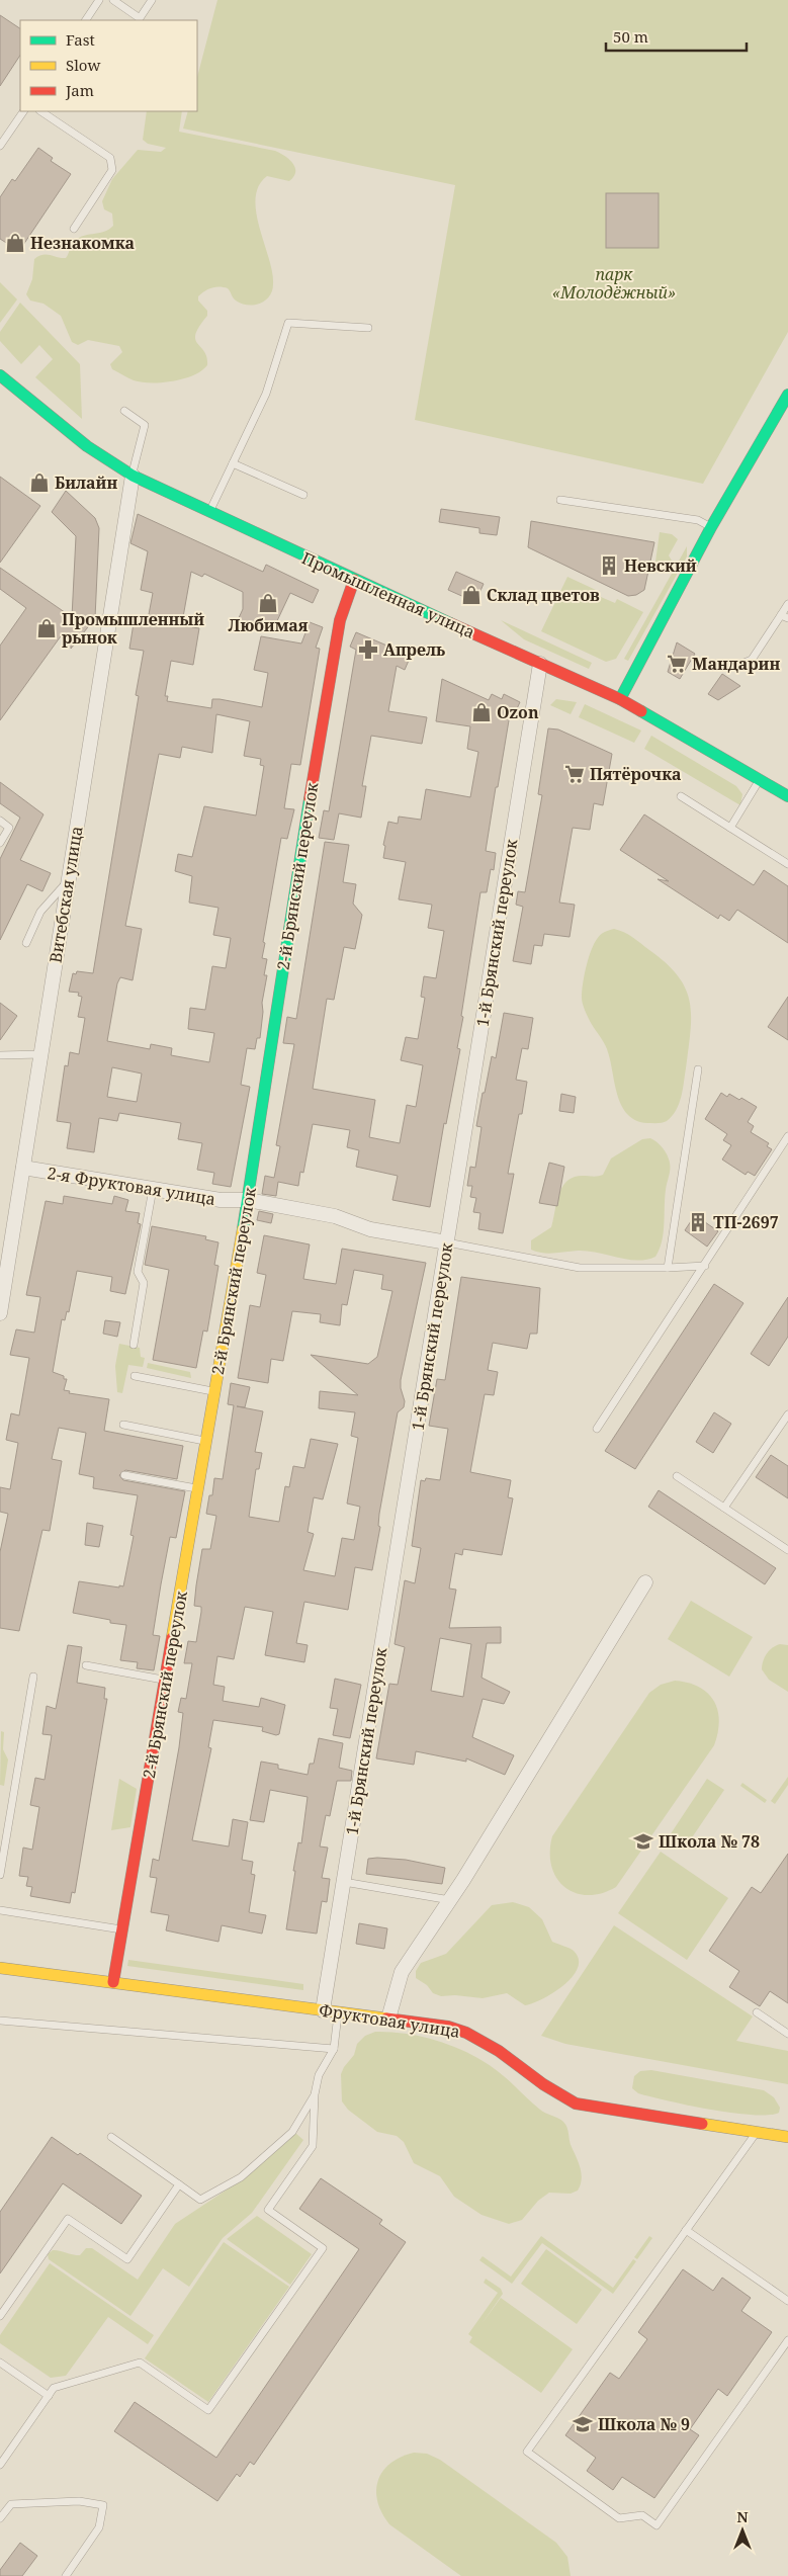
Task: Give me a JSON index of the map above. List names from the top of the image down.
{
  "streets": {
    "street": [
      "Промышленная улица",
      "2-й Брянский переулок",
      "Витебская улица",
      "1-й Брянский переулок",
      "2-я Фруктовая улица",
      "Фруктовая улица"
    ]
  },
  "crossings": [
    ["Промышленная улица", "2-й Брянский переулок"],
    ["Промышленная улица", "Витебская улица"],
    ["Промышленная улица", "1-й Брянский переулок"],
    ["2-й Брянский переулок", "2-я Фруктовая улица"],
    ["2-й Брянский переулок", "Фруктовая улица"],
    ["Витебская улица", "2-я Фруктовая улица"],
    ["1-й Брянский переулок", "2-я Фруктовая улица"],
    ["1-й Брянский переулок", "Фруктовая улица"]
  ],
  "parks": ["парк «Молодёжный»"],
  "places": {
    "shop": [
      "Незнакомка",
      "Билайн",
      "Склад цветов",
      "Любимая",
      "Промышленный рынок",
      "Ozon"
    ],
    "building": ["Невский", "ТП-2697"],
    "pharmacy": ["Апрель"],
    "supermarket": ["Мандарин", "Пятёрочка"],
    "school or university": ["Школа № 78", "Школа № 9"]
  },
  "legend": ["Fast", "Slow", "Jam"],
  "scale_bar": "50 m",
  "north": "top"
}
